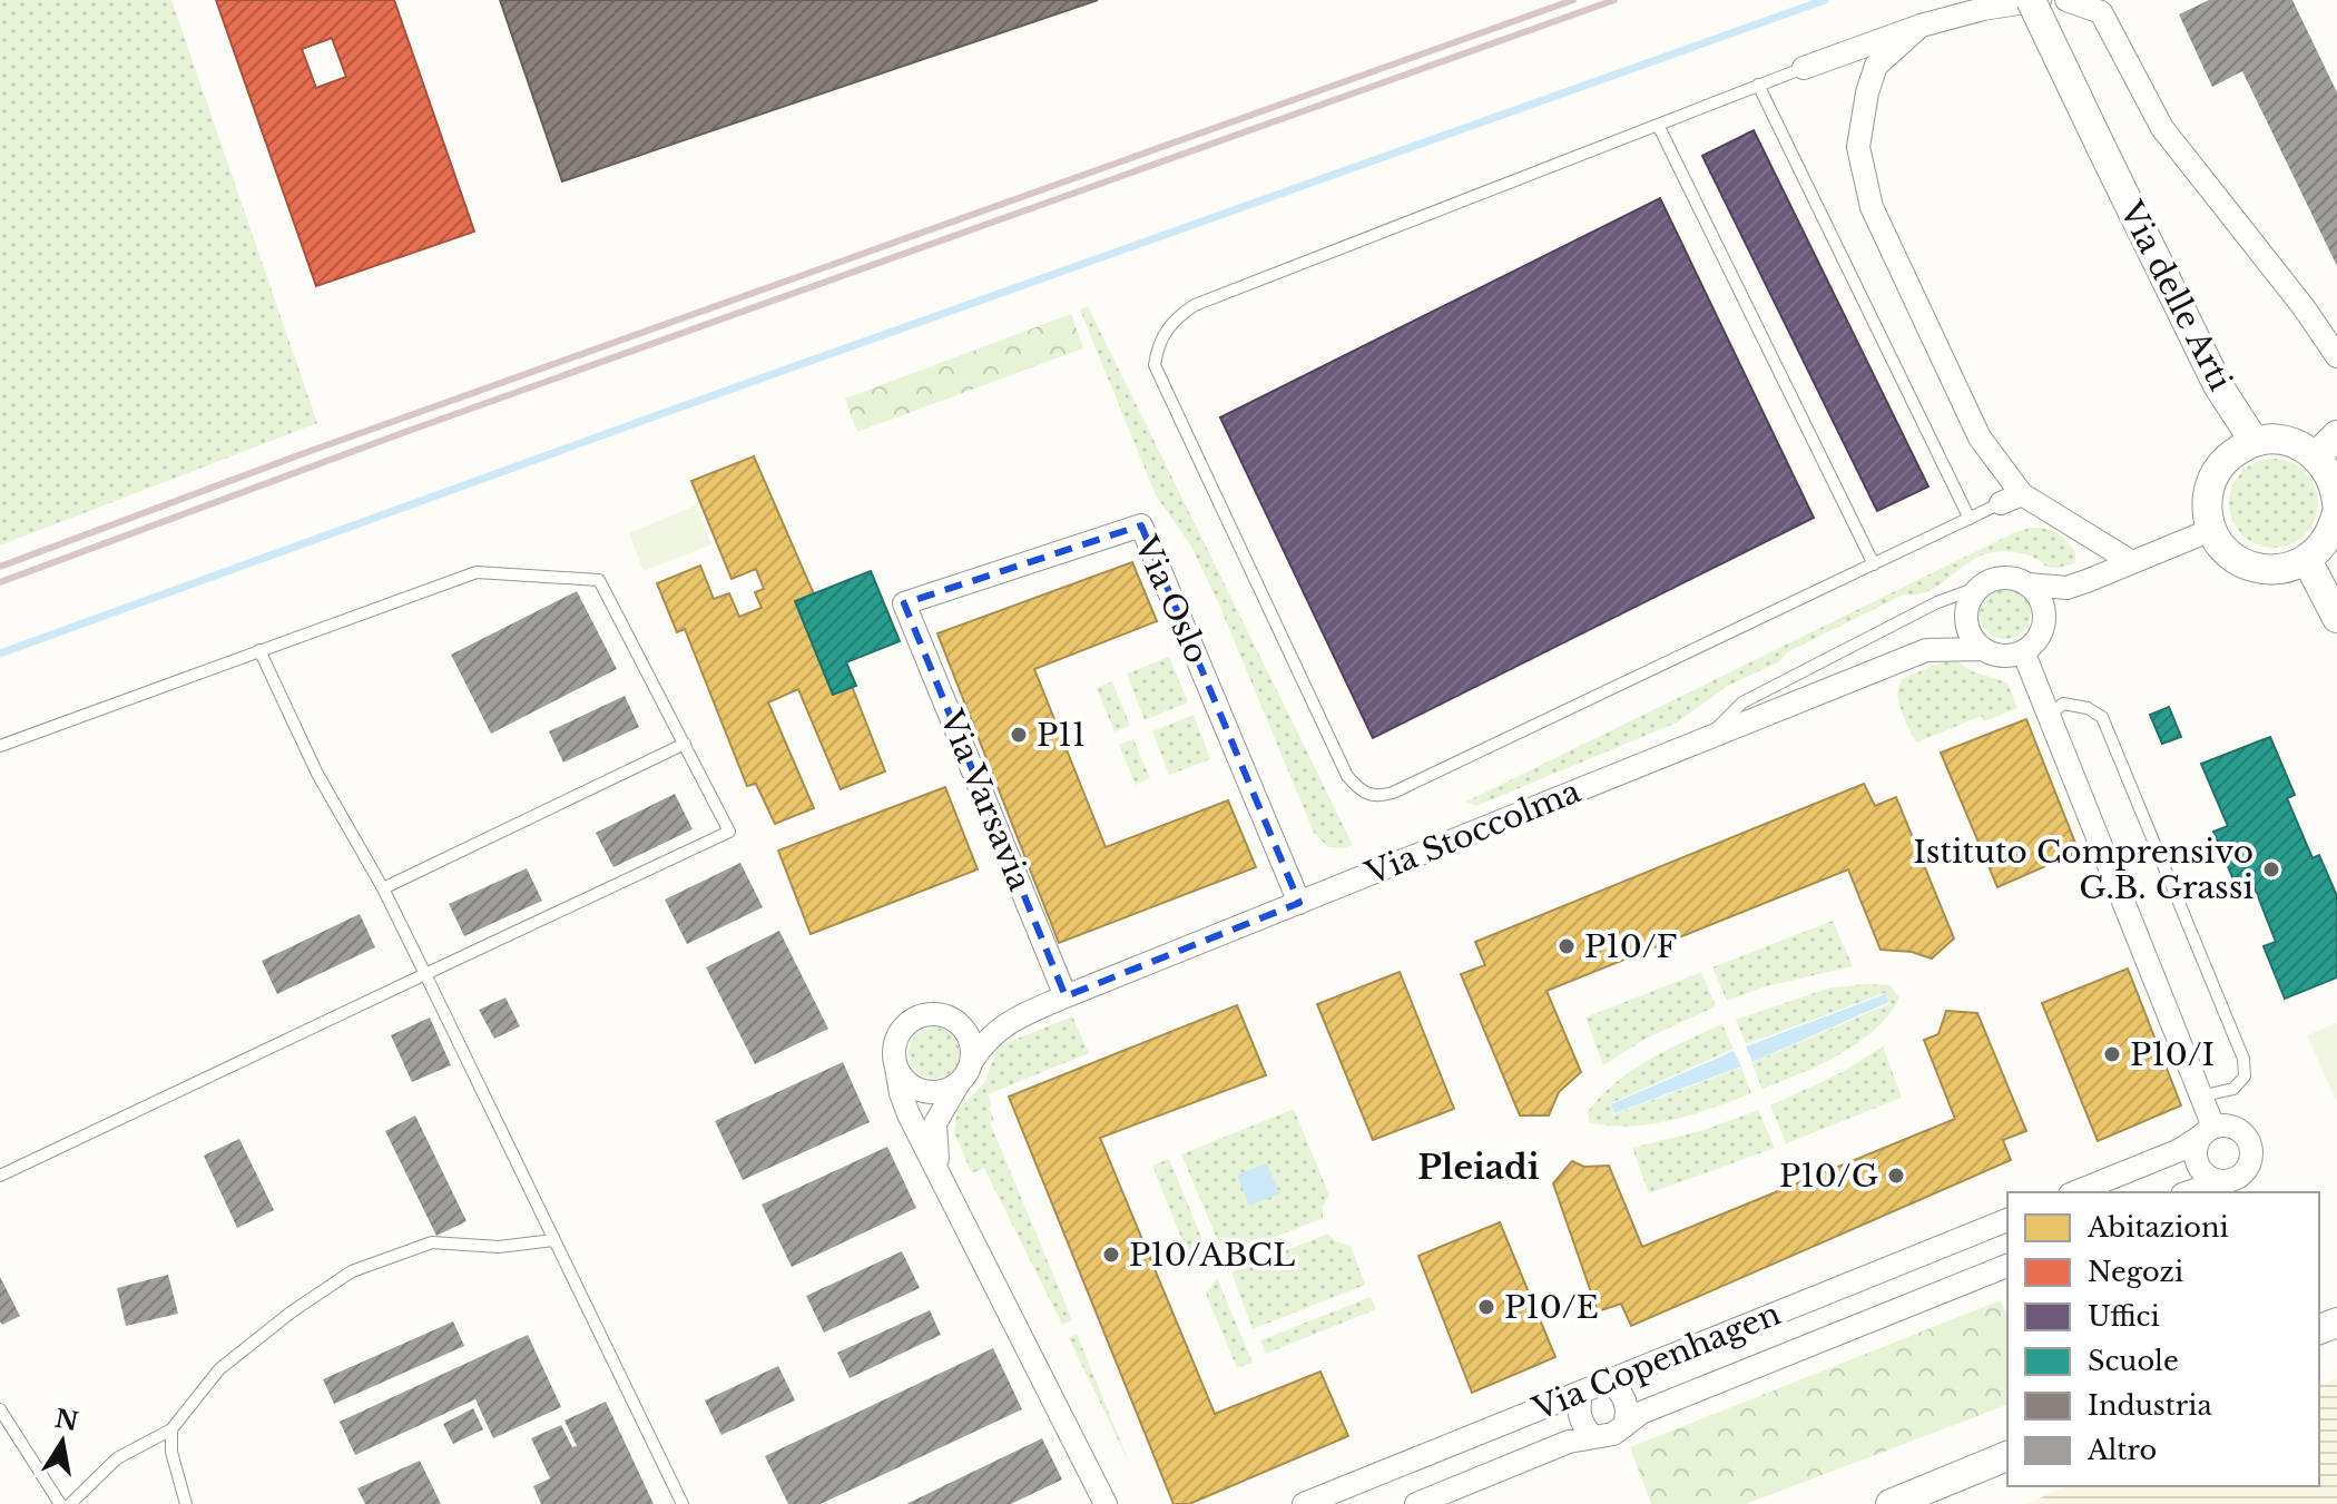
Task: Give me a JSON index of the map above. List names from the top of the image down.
{
  "streets": {
    "street": [
      "Via delle Arti",
      "Via Oslo",
      "Via Varsavia",
      "Via Stoccolma",
      "Via Copenhagen"
    ]
  },
  "crossings": [
    ["Via Oslo", "Via Varsavia"],
    ["Via Oslo", "Via Stoccolma"],
    ["Via Varsavia", "Via Stoccolma"]
  ],
  "districts": ["Pleiadi"],
  "places": [
    "P11",
    "Istituto Comprensivo G.B. Grassi",
    "P10/F",
    "P10/I",
    "P10/G",
    "P10/ABCL",
    "P10/E"
  ],
  "legend": [
    "Abitazioni",
    "Negozi",
    "Uffici",
    "Scuole",
    "Industria",
    "Altro"
  ],
  "north": "top"
}
